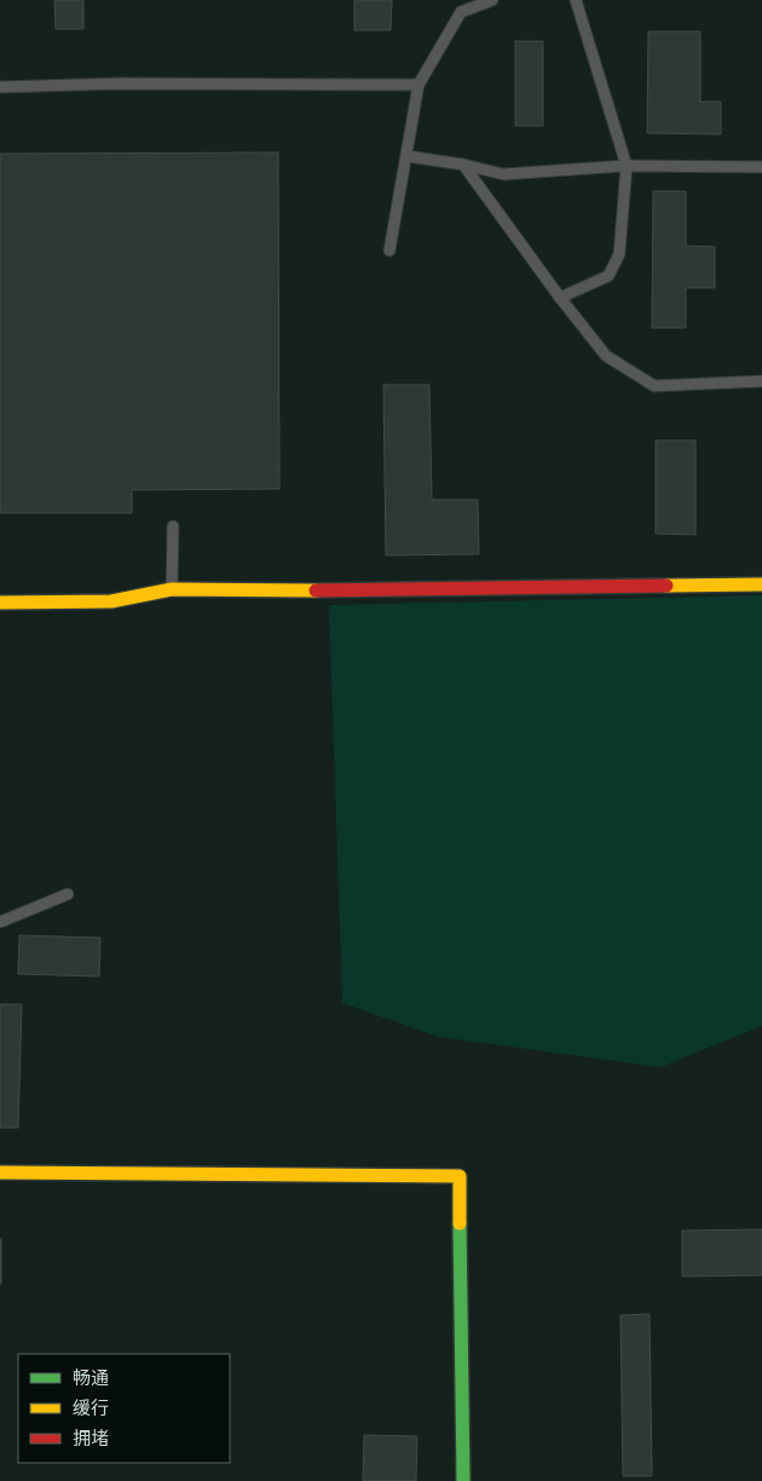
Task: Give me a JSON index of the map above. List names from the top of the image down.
{
  "legend": ["畅通", "缓行", "拥堵"]
}
